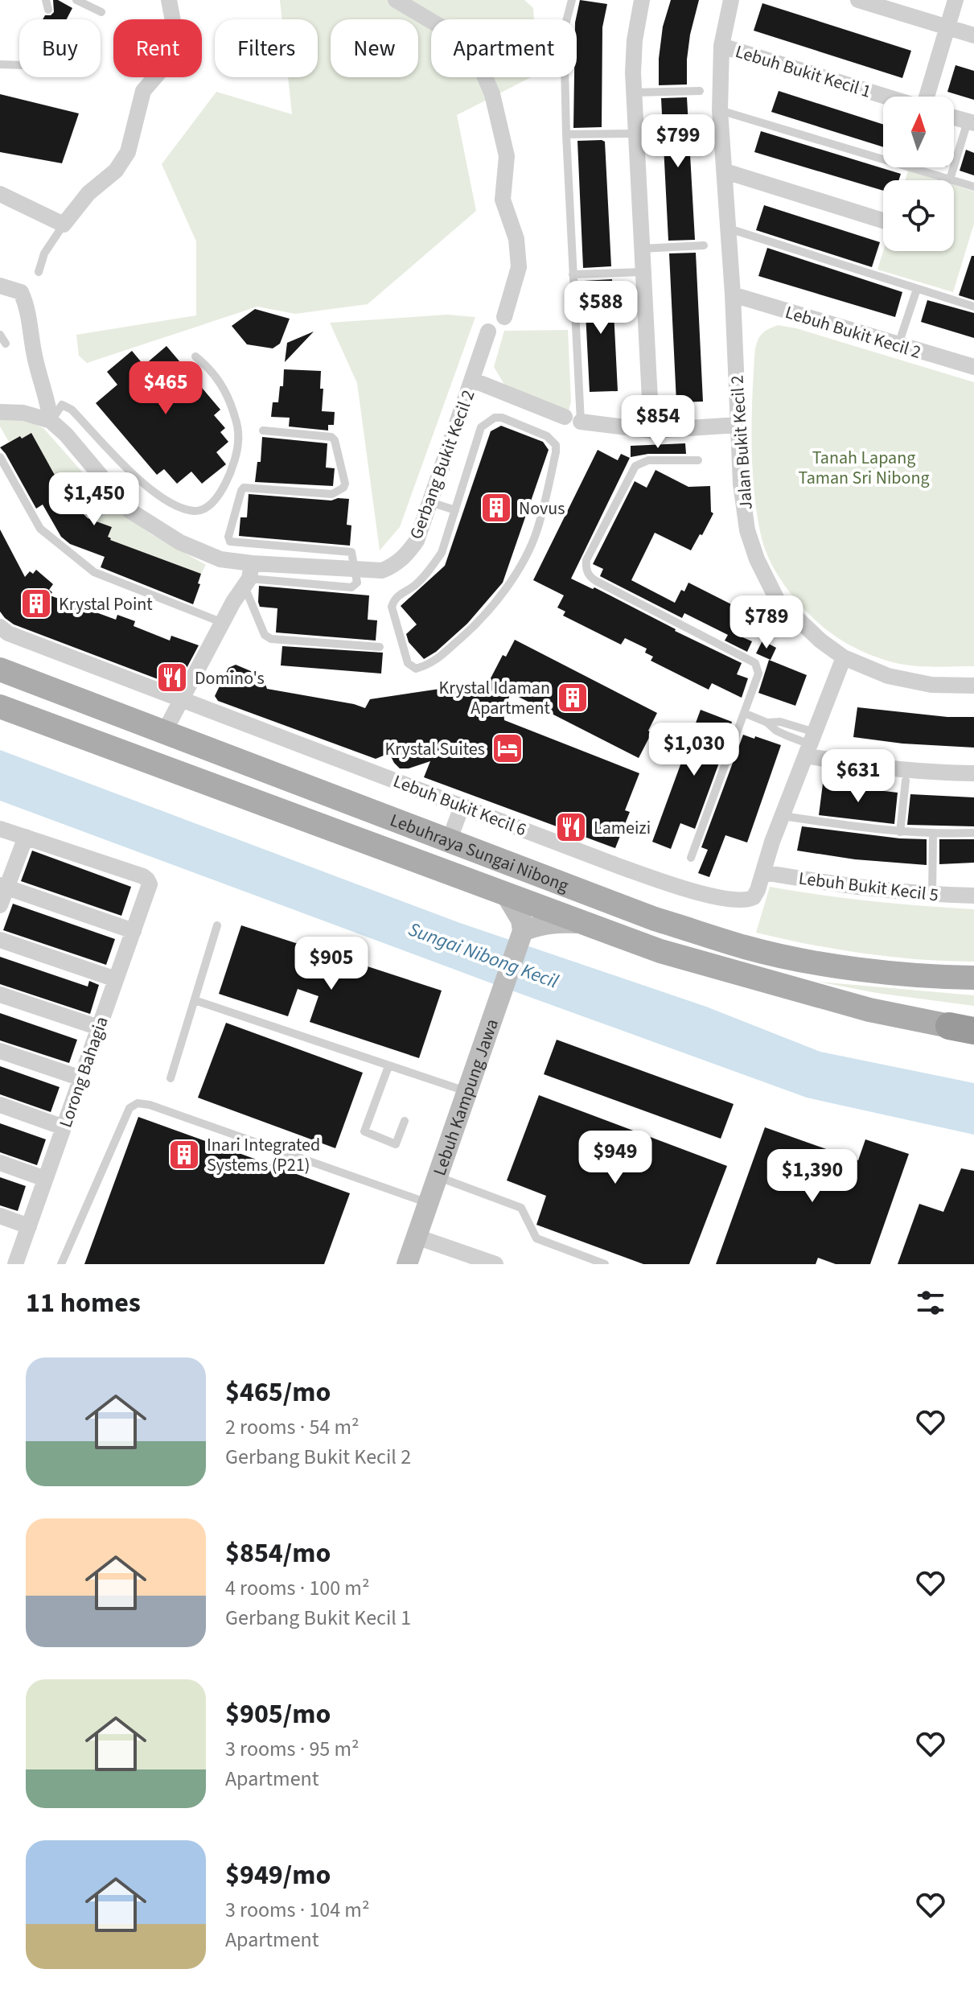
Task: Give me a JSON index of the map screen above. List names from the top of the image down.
{
  "streets": {
    "main road": ["Lebuhraya Sungai Nibong"],
    "street": [
      "Lebuh Bukit Kecil 1",
      "Lebuh Bukit Kecil 2",
      "Jalan Bukit Kecil 2",
      "Gerbang Bukit Kecil 2",
      "Lebuh Bukit Kecil 6",
      "Lebuh Bukit Kecil 5",
      "Lorong Bahagia",
      "Lebuh Kampung Jawa"
    ]
  },
  "crossings": [
    ["Lebuh Bukit Kecil 1", "Jalan Bukit Kecil 2"],
    ["Lebuh Bukit Kecil 2", "Jalan Bukit Kecil 2"],
    ["Lebuh Bukit Kecil 6", "Lebuh Bukit Kecil 5"]
  ],
  "water": ["Sungai Nibong Kecil"],
  "parks": ["Tanah Lapang Taman Sri Nibong"],
  "places": {
    "building": [
      "Novus",
      "Krystal Point",
      "Krystal Idaman Apartment",
      "Inari Integrated Systems (P21)"
    ],
    "restaurant": ["Domino's", "Lameizi"],
    "hotel": ["Krystal Suites"]
  },
  "north": "top",
  "page": {
    "chip": [
      "Buy",
      "Rent",
      "Filters",
      "New",
      "Apartment"
    ],
    "price": [
      "$799",
      "$588",
      "$465",
      "$854",
      "$1,450",
      "$789",
      "$1,030",
      "$631",
      "$905",
      "$949",
      "$1,390"
    ],
    "heading": "11 homes",
    "list": [
      {
        "name": "$465/mo",
        "note": "2 rooms · 54 m² · Gerbang Bukit Kecil 2"
      },
      {
        "name": "$854/mo",
        "note": "4 rooms · 100 m² · Gerbang Bukit Kecil 1"
      },
      {
        "name": "$905/mo",
        "note": "3 rooms · 95 m² · Apartment"
      },
      {
        "name": "$949/mo",
        "note": "3 rooms · 104 m² · Apartment"
      }
    ]
  }
}
